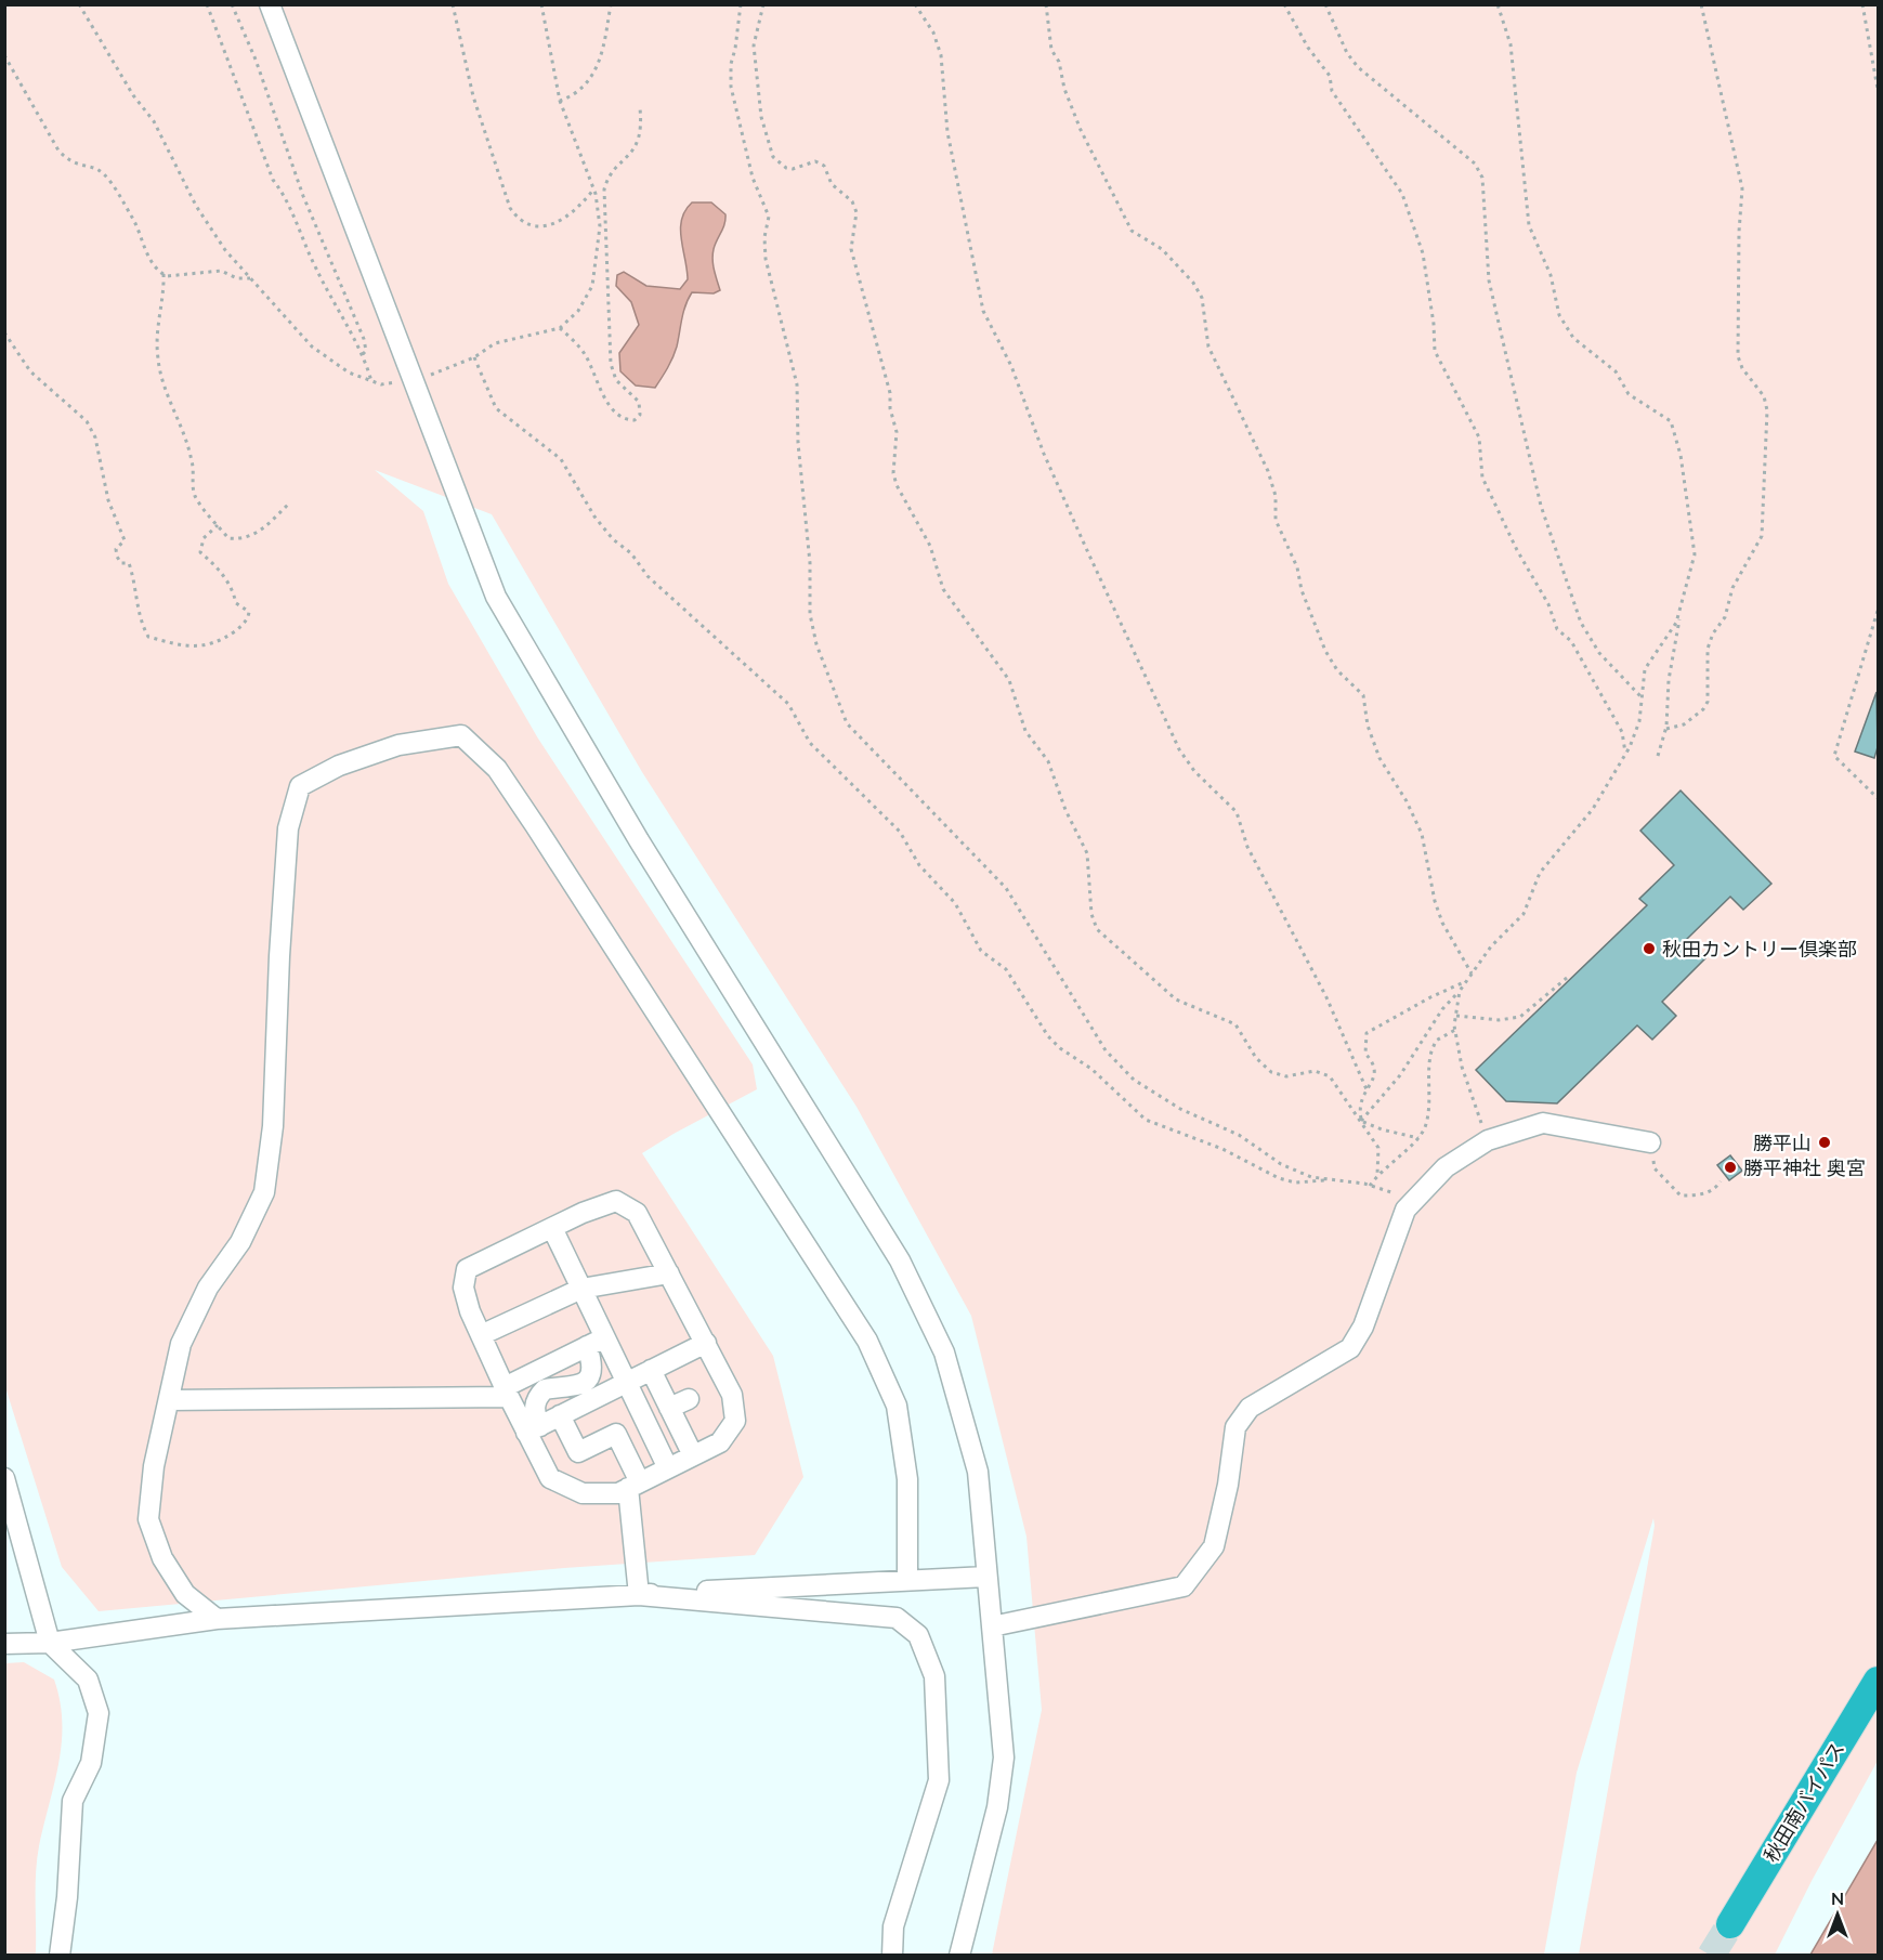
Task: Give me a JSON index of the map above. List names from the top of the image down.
{
  "streets": {
    "highway": ["秋田南バイパス"]
  },
  "places": ["秋田カントリー倶楽部", "勝平山", "勝平神社 奥宮"],
  "north": "top"
}
